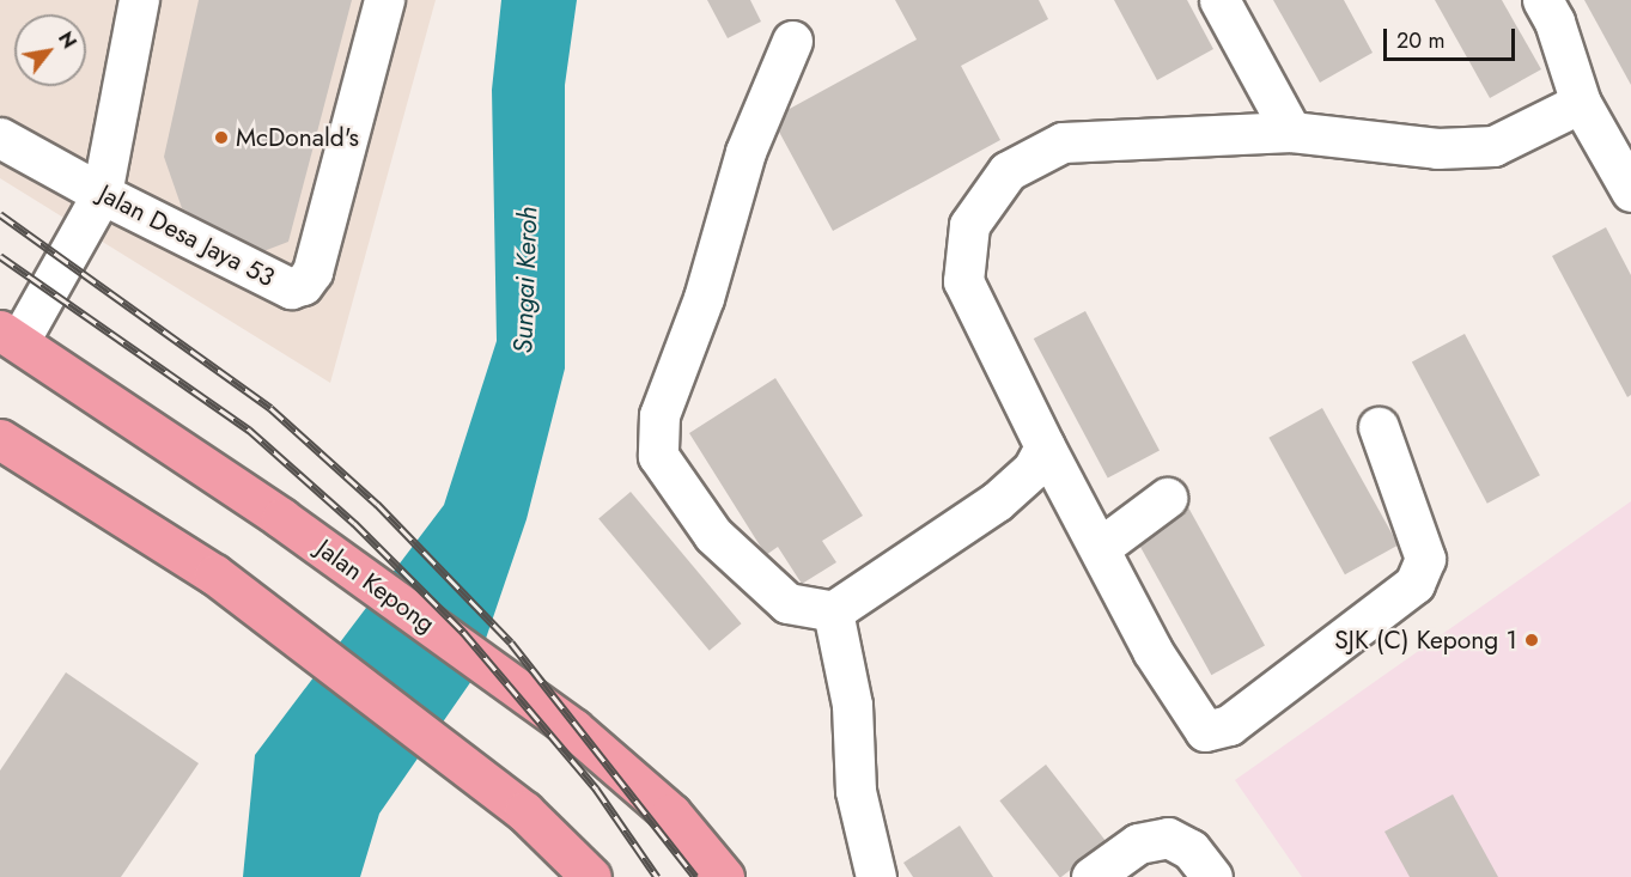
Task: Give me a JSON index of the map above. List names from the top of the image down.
{
  "streets": {
    "main road": ["Jalan Kepong"],
    "street": ["Jalan Desa Jaya 53"]
  },
  "water": ["Sungai Keroh"],
  "places": ["McDonald's", "SJK (C) Kepong 1"],
  "scale_bar": "20 m",
  "north": "top right"
}
